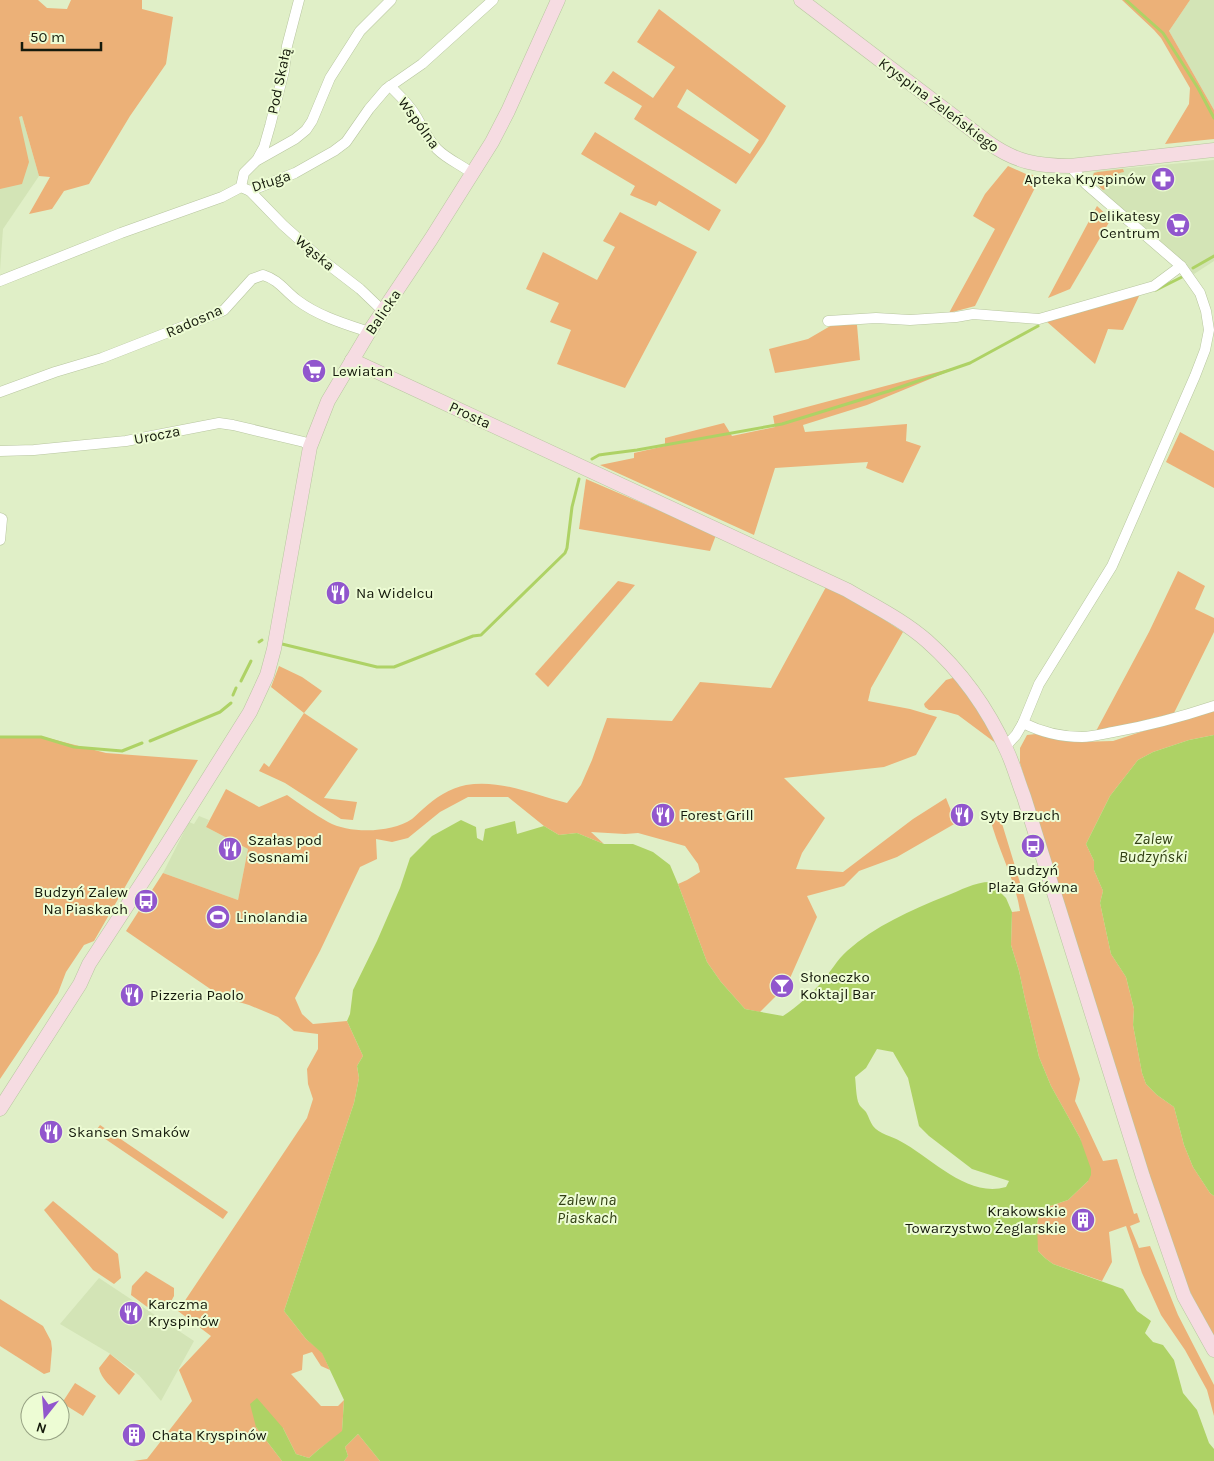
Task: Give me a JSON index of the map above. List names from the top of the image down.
{
  "streets": {
    "main road": ["Kryspina Żeleńskiego", "Balicka", "Prosta"],
    "street": [
      "Pod Skałą",
      "Wspólna",
      "Długa",
      "Wąska",
      "Radosna",
      "Urocza"
    ]
  },
  "crossings": [
    ["Pod Skałą", "Długa"],
    ["Pod Skałą", "Wąska"],
    ["Wspólna", "Długa"],
    ["Wspólna", "Balicka"],
    ["Długa", "Wąska"],
    ["Wąska", "Balicka"],
    ["Balicka", "Radosna"],
    ["Balicka", "Prosta"],
    ["Balicka", "Urocza"]
  ],
  "water": ["Zalew Budzyński", "Zalew na Piaskach"],
  "places": {
    "pharmacy": ["Apteka Kryspinów"],
    "supermarket": ["Delikatesy Centrum", "Lewiatan"],
    "restaurant": [
      "Na Widelcu",
      "Forest Grill",
      "Syty Brzuch",
      "Szałas pod Sosnami",
      "Pizzeria Paolo",
      "Skansen Smaków",
      "Karczma Kryspinów"
    ],
    "bus stop": ["Budzyń Plaża Główna", "Budzyń Zalew Na Piaskach"],
    "sports": ["Linolandia"],
    "bar": ["Słoneczko Koktajl Bar"],
    "building": ["Krakowskie Towarzystwo Żeglarskie", "Chata Kryspinów"]
  },
  "scale_bar": "50 m",
  "north": "bottom"
}
